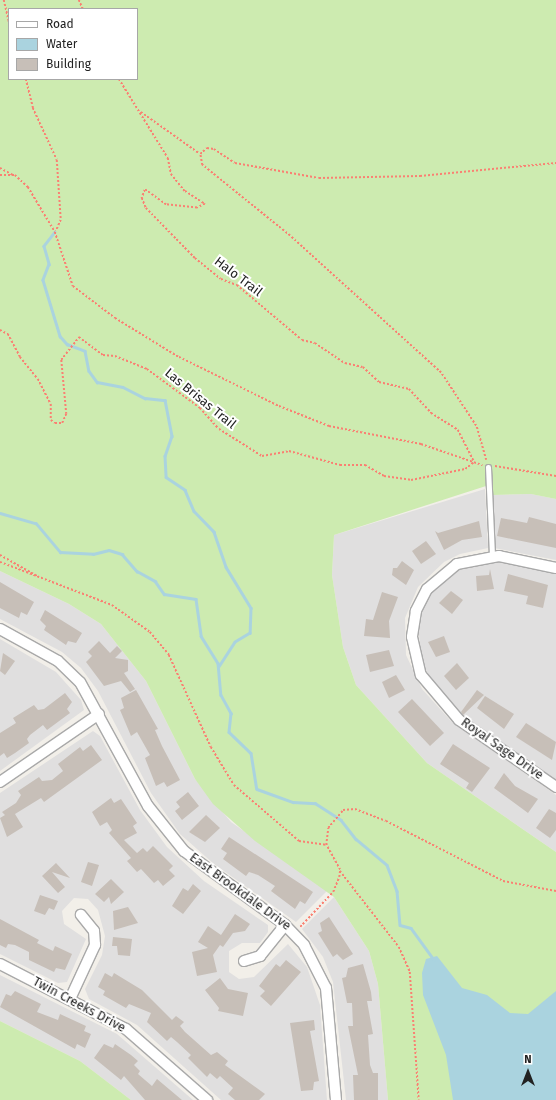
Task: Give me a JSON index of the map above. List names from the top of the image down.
{
  "streets": {
    "street": ["Royal Sage Drive", "East Brookdale Drive", "Twin Creeks Drive"],
    "path": ["Halo Trail", "Las Brisas Trail"]
  },
  "crossings": [
    ["Halo Trail", "Las Brisas Trail"]
  ],
  "legend": ["Road", "Water", "Building"],
  "north": "top"
}
